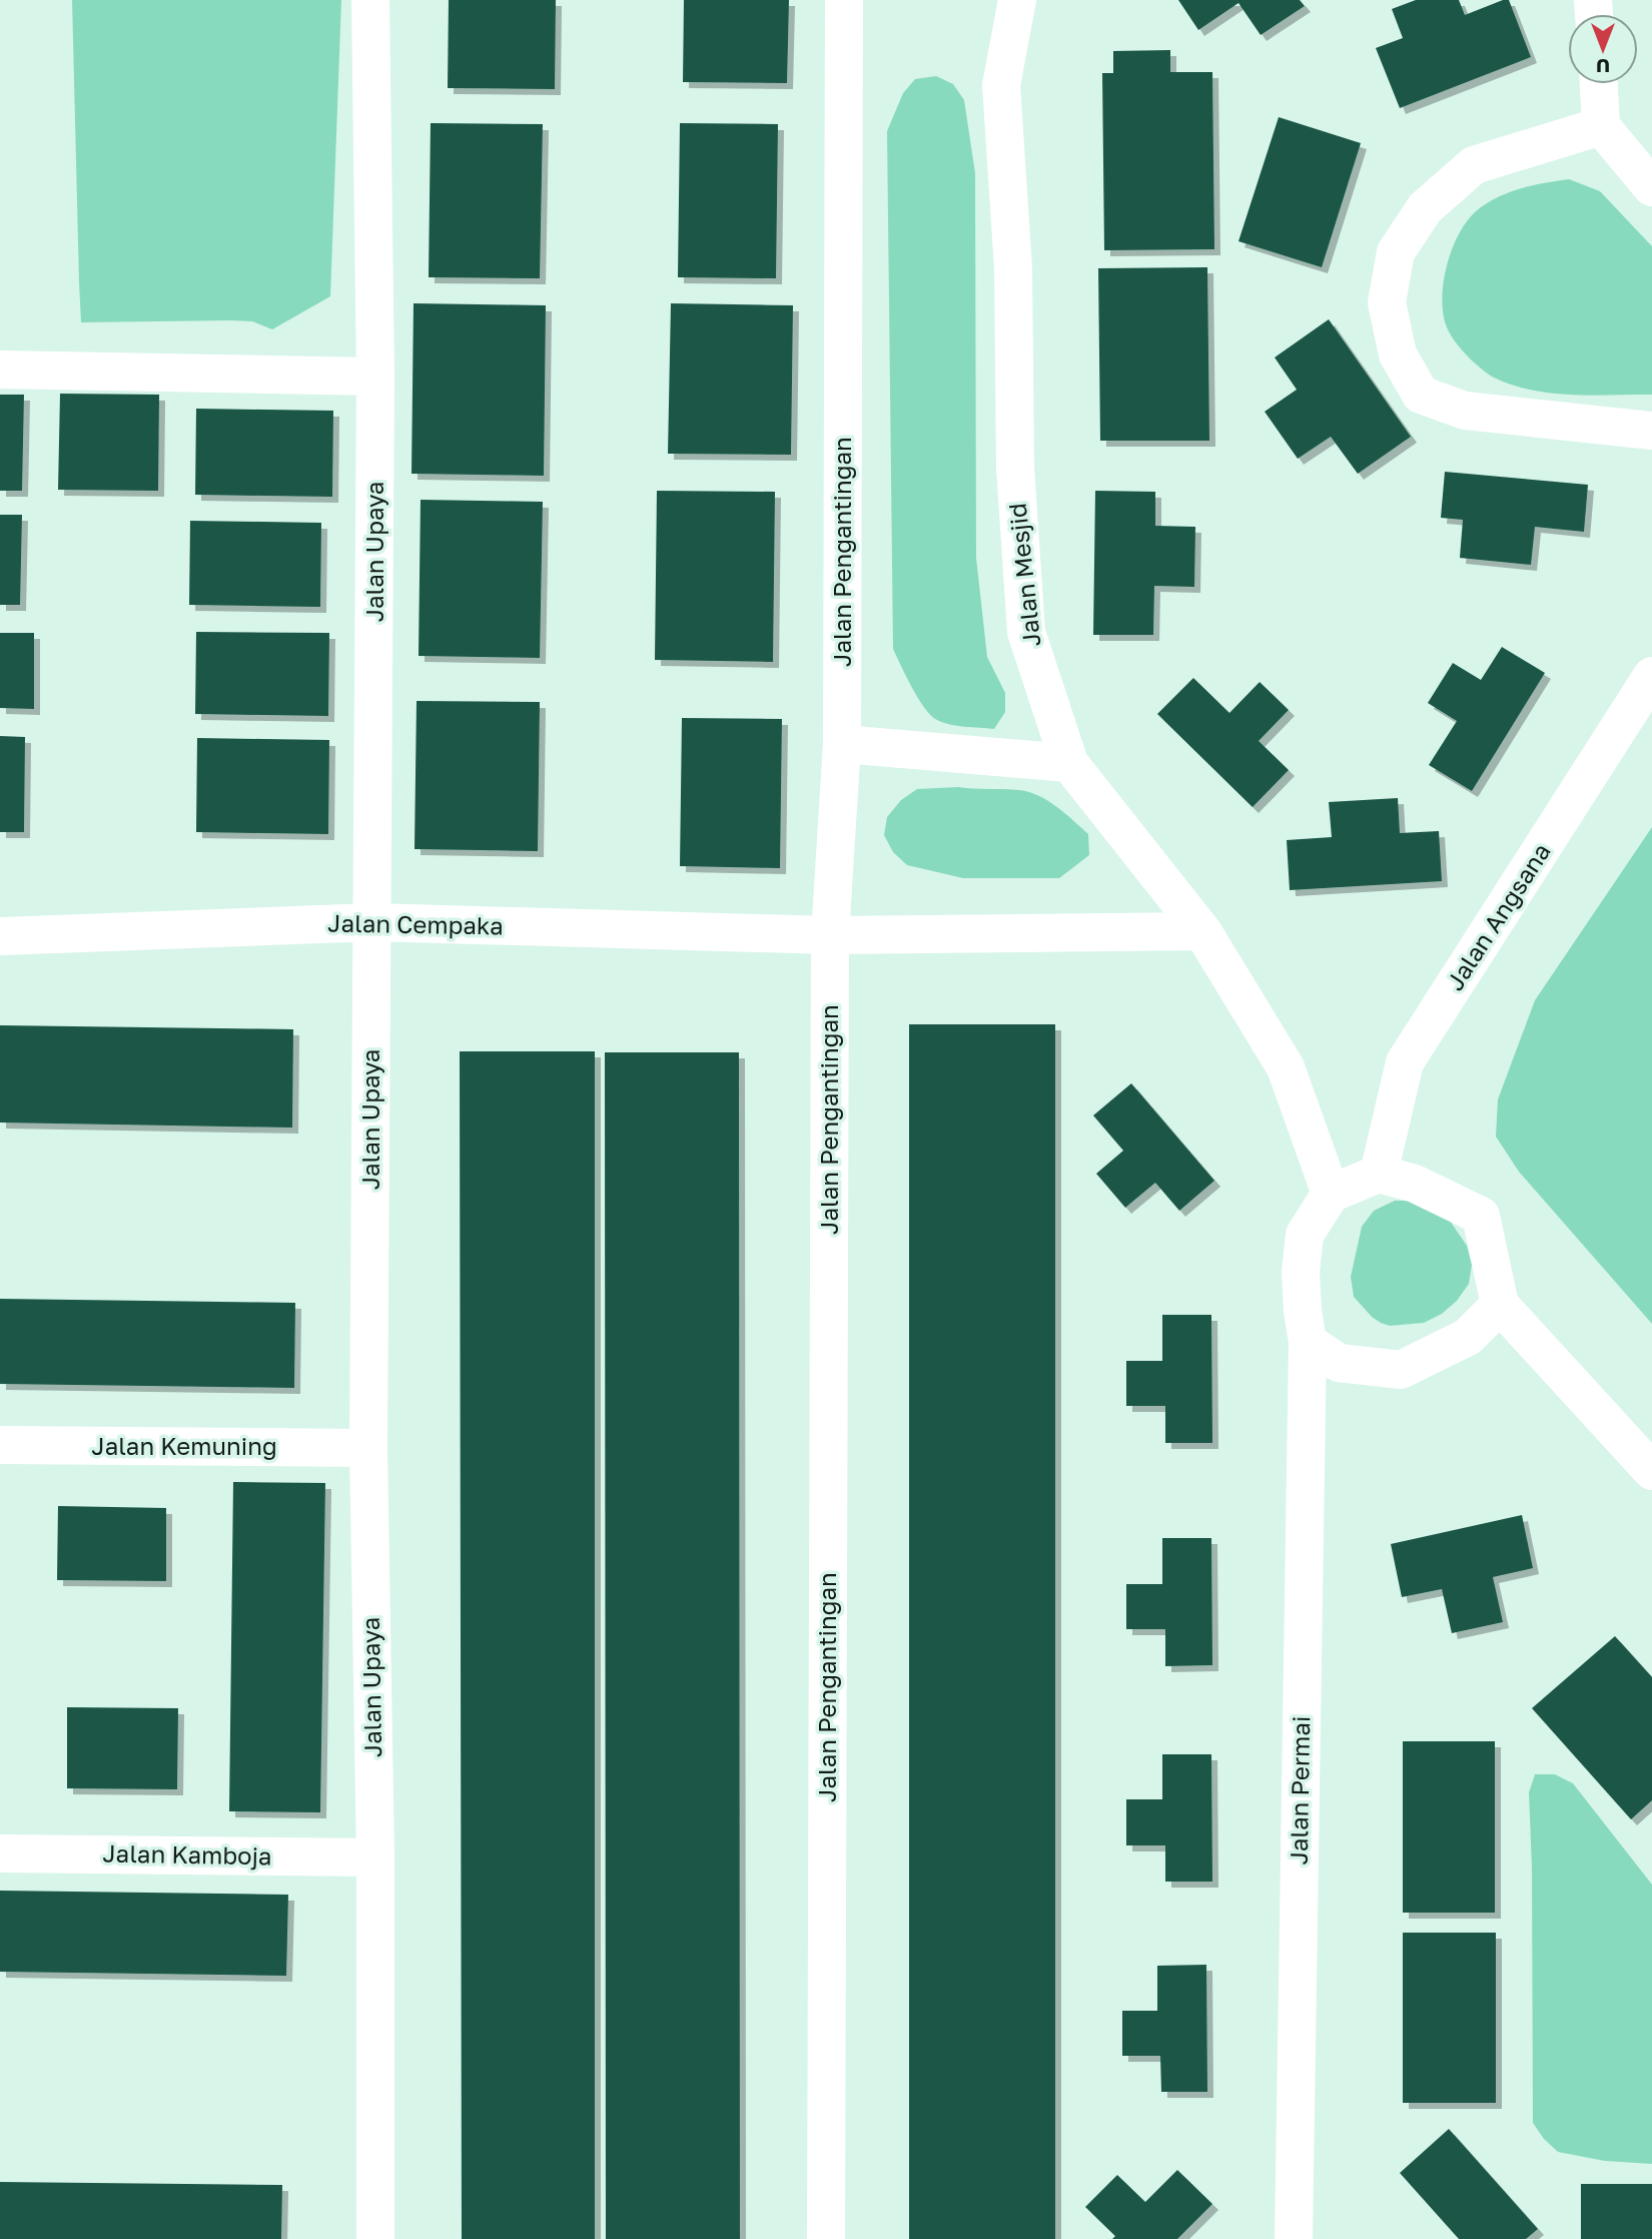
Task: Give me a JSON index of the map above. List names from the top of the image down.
{
  "streets": {
    "street": [
      "Jalan Upaya",
      "Jalan Pengantingan",
      "Jalan Mesjid",
      "Jalan Angsana",
      "Jalan Cempaka",
      "Jalan Kemuning",
      "Jalan Permai",
      "Jalan Kamboja"
    ]
  },
  "crossings": [
    ["Jalan Upaya", "Jalan Cempaka"],
    ["Jalan Upaya", "Jalan Kemuning"],
    ["Jalan Upaya", "Jalan Kamboja"],
    ["Jalan Pengantingan", "Jalan Cempaka"],
    ["Jalan Mesjid", "Jalan Angsana"],
    ["Jalan Mesjid", "Jalan Cempaka"],
    ["Jalan Mesjid", "Jalan Permai"],
    ["Jalan Angsana", "Jalan Permai"]
  ],
  "north": "bottom"
}
